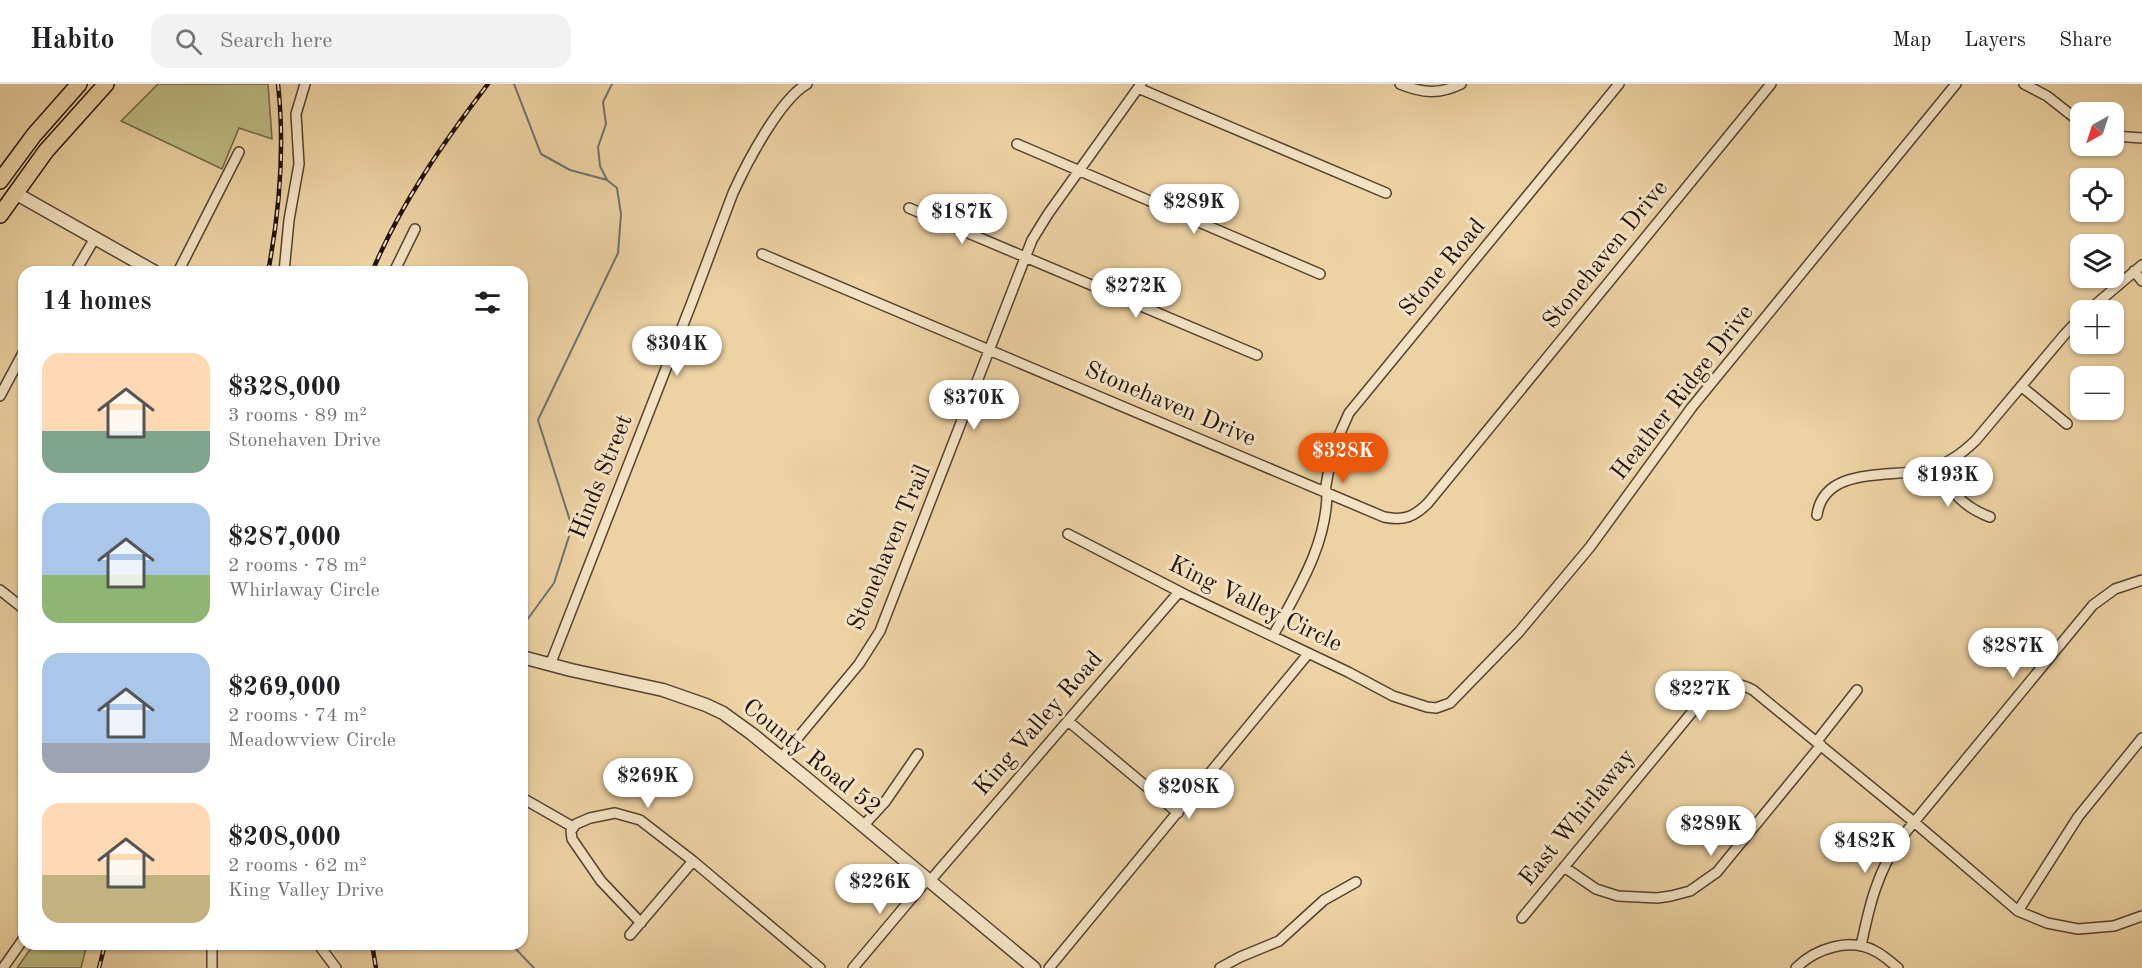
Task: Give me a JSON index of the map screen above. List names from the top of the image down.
{
  "streets": {
    "street": [
      "Stonehaven Drive",
      "Stone Road",
      "Heather Ridge Drive",
      "Hinds Street",
      "Stonehaven Trail",
      "King Valley Circle",
      "King Valley Road",
      "County Road 52",
      "East Whirlaway"
    ]
  },
  "crossings": [
    ["Stonehaven Drive", "Stone Road"],
    ["Stonehaven Drive", "Stonehaven Trail"],
    ["Stone Road", "King Valley Circle"],
    ["Heather Ridge Drive", "King Valley Circle"],
    ["Hinds Street", "County Road 52"],
    ["Stonehaven Trail", "County Road 52"],
    ["King Valley Circle", "King Valley Road"],
    ["King Valley Road", "County Road 52"]
  ],
  "north": "bottom left",
  "page": {
    "header": "Habito",
    "search": "Search here",
    "nav": ["Map", "Layers", "Share"],
    "map_buttons": ["+", "−"],
    "price": [
      "$289K",
      "$187K",
      "$272K",
      "$304K",
      "$370K",
      "$328K",
      "$193K",
      "$287K",
      "$227K",
      "$269K",
      "$208K",
      "$289K",
      "$482K",
      "$226K"
    ],
    "heading": "14 homes",
    "list": [
      {
        "name": "$328,000",
        "note": "3 rooms · 89 m² · Stonehaven Drive"
      },
      {
        "name": "$287,000",
        "note": "2 rooms · 78 m² · Whirlaway Circle"
      },
      {
        "name": "$269,000",
        "note": "2 rooms · 74 m² · Meadowview Circle"
      },
      {
        "name": "$208,000",
        "note": "2 rooms · 62 m² · King Valley Drive"
      }
    ]
  }
}
